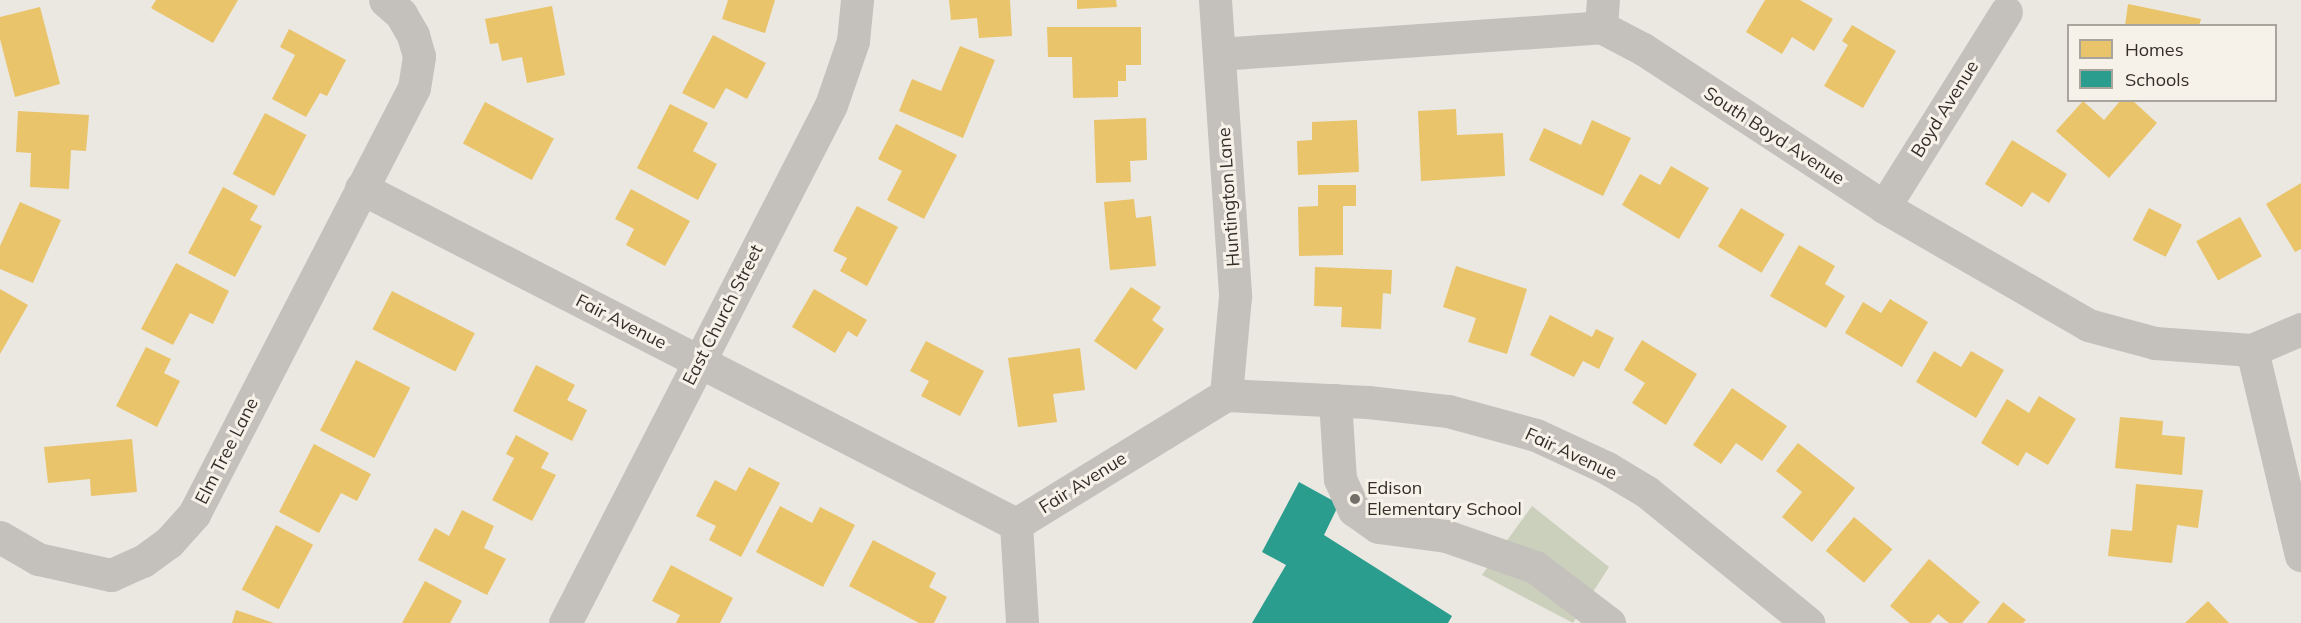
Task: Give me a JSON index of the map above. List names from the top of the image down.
{
  "streets": {
    "street": [
      "Boyd Avenue",
      "South Boyd Avenue",
      "Huntington Lane",
      "East Church Street",
      "Fair Avenue",
      "Elm Tree Lane"
    ]
  },
  "crossings": [
    ["Boyd Avenue", "South Boyd Avenue"],
    ["South Boyd Avenue", "Huntington Lane"],
    ["Huntington Lane", "Fair Avenue"],
    ["East Church Street", "Fair Avenue"],
    ["Fair Avenue", "Elm Tree Lane"]
  ],
  "places": ["Edison Elementary School"],
  "legend": ["Homes", "Schools"]
}
